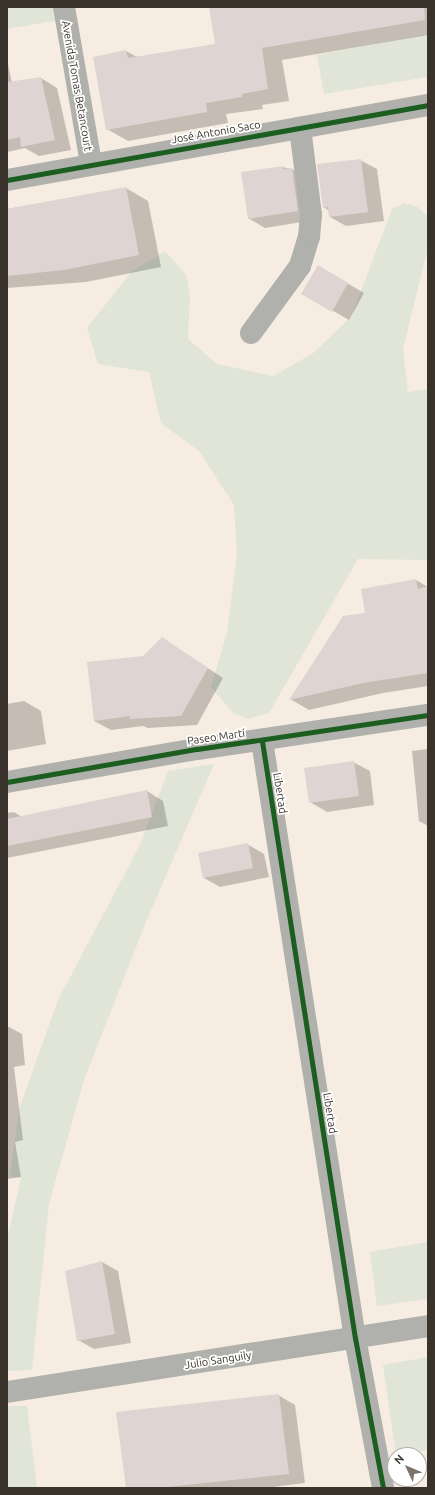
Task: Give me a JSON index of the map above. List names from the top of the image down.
{
  "streets": {
    "street": [
      "Avenida Tomas Betancourt",
      "José Antonio Saco",
      "Paseo Martí",
      "Libertad",
      "Julio Sanguily"
    ]
  },
  "crossings": [
    ["Avenida Tomas Betancourt", "José Antonio Saco"],
    ["Paseo Martí", "Libertad"],
    ["Libertad", "Julio Sanguily"]
  ],
  "north": "top left"
}
